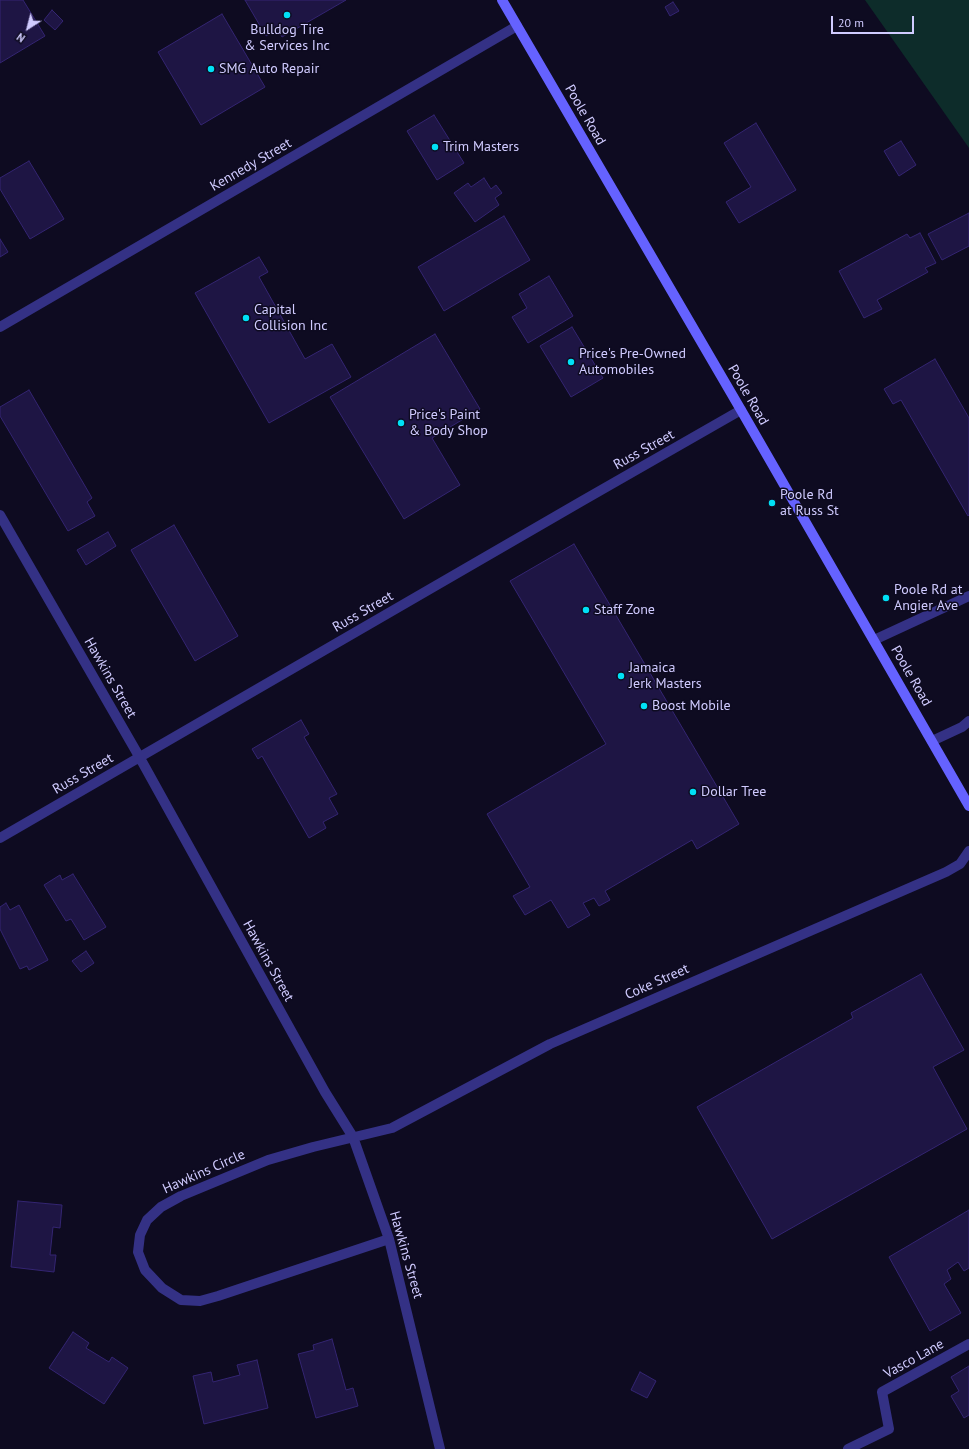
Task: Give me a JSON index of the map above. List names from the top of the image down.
{
  "streets": {
    "main road": ["Poole Road"],
    "street": [
      "Kennedy Street",
      "Russ Street",
      "Hawkins Street",
      "Coke Street",
      "Hawkins Circle",
      "Vasco Lane"
    ]
  },
  "crossings": [
    ["Poole Road", "Kennedy Street"],
    ["Poole Road", "Russ Street"],
    ["Russ Street", "Hawkins Street"],
    ["Hawkins Street", "Coke Street"],
    ["Hawkins Street", "Hawkins Circle"],
    ["Coke Street", "Hawkins Circle"]
  ],
  "places": [
    "Bulldog Tire & Services Inc",
    "SMG Auto Repair",
    "Trim Masters",
    "Capital Collision Inc",
    "Price's Pre-Owned Automobiles",
    "Price's Paint & Body Shop",
    "Poole Rd at Russ St",
    "Poole Rd at Angier Ave",
    "Staff Zone",
    "Jamaica Jerk Masters",
    "Boost Mobile",
    "Dollar Tree"
  ],
  "scale_bar": "20 m",
  "north": "bottom left"
}
